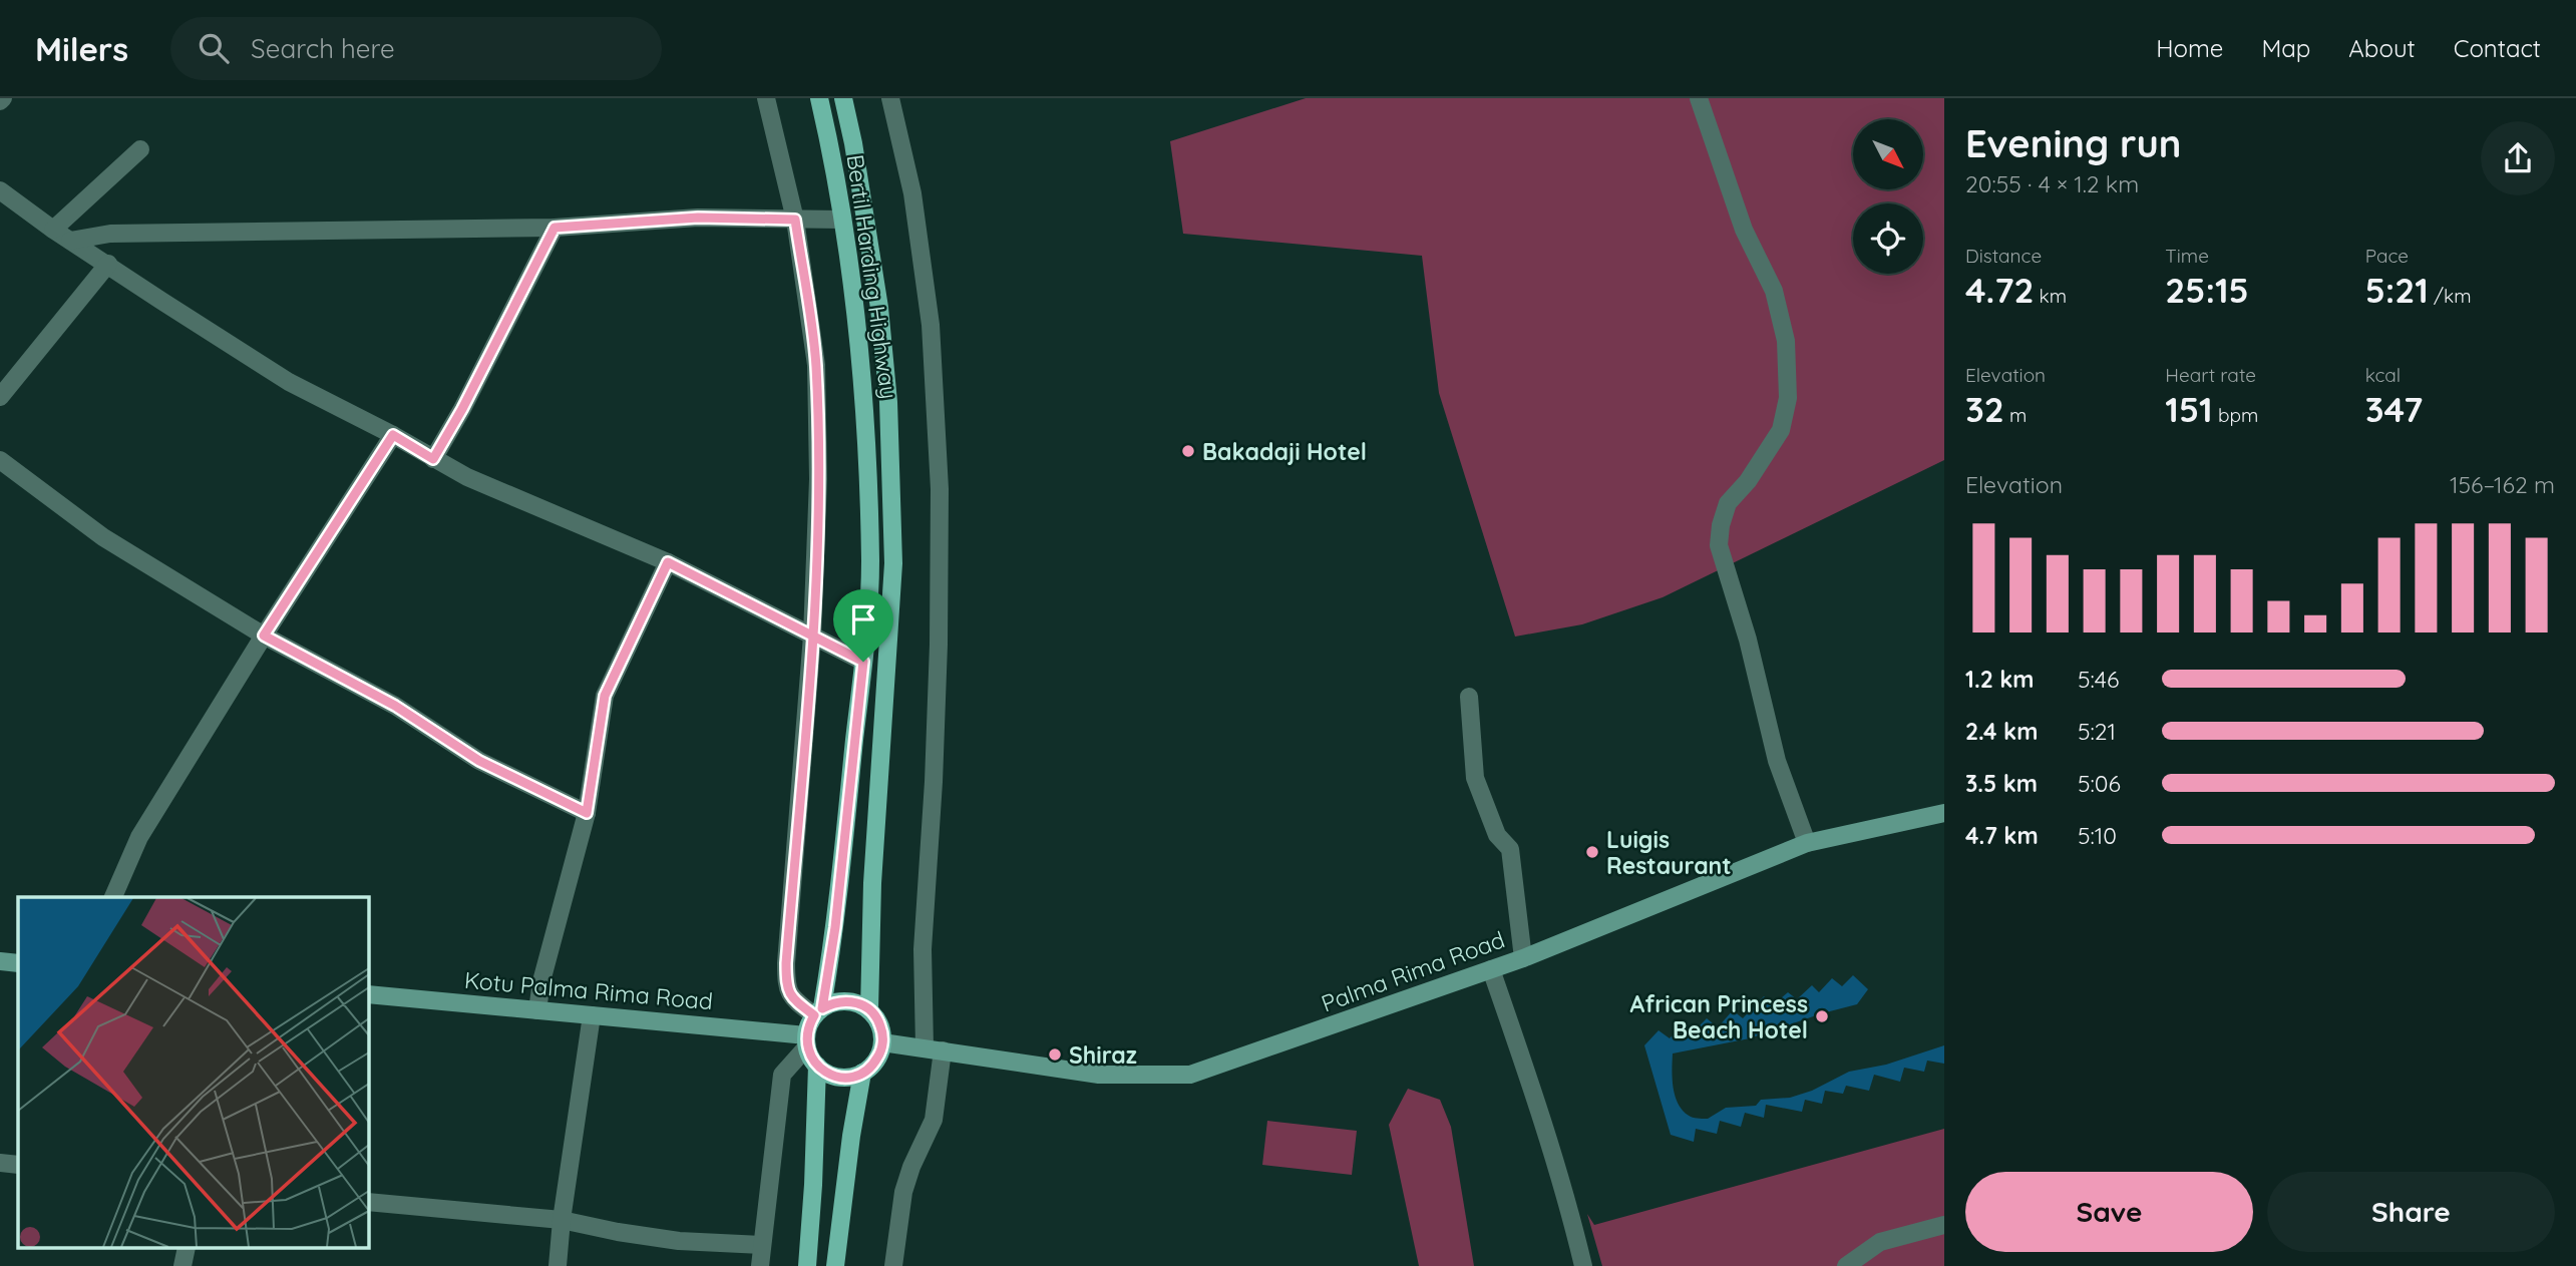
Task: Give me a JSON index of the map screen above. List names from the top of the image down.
{
  "streets": {
    "main road": ["Bertil Harding Highway"],
    "street": ["Palma Rima Road", "Kotu Palma Rima Road"]
  },
  "crossings": [
    ["Bertil Harding Highway", "Palma Rima Road"],
    ["Bertil Harding Highway", "Kotu Palma Rima Road"],
    ["Palma Rima Road", "Kotu Palma Rima Road"]
  ],
  "places": [
    "Bakadaji Hotel",
    "Luigis Restaurant",
    "African Princess Beach Hotel",
    "Shiraz"
  ],
  "north": "bottom right",
  "page": {
    "header": "Milers",
    "search": "Search here",
    "nav": [
      "Home",
      "Map",
      "About",
      "Contact"
    ],
    "heading": ["Evening run", "20:55 · 4 × 1.2 km"],
    "stats": [
      ["Distance", "4.72 km"],
      ["Time", "25:15"],
      ["Pace", "5:21 /km"],
      ["Elevation", "32 m"],
      ["Heart rate", "151 bpm"],
      ["kcal", "347"]
    ],
    "chart": ["Elevation", "156–162 m"],
    "list": [
      {
        "name": "1.2 km",
        "note": "5:46"
      },
      {
        "name": "2.4 km",
        "note": "5:21"
      },
      {
        "name": "3.5 km",
        "note": "5:06"
      },
      {
        "name": "4.7 km",
        "note": "5:10"
      }
    ],
    "buttons": ["Save", "Share"]
  }
}
